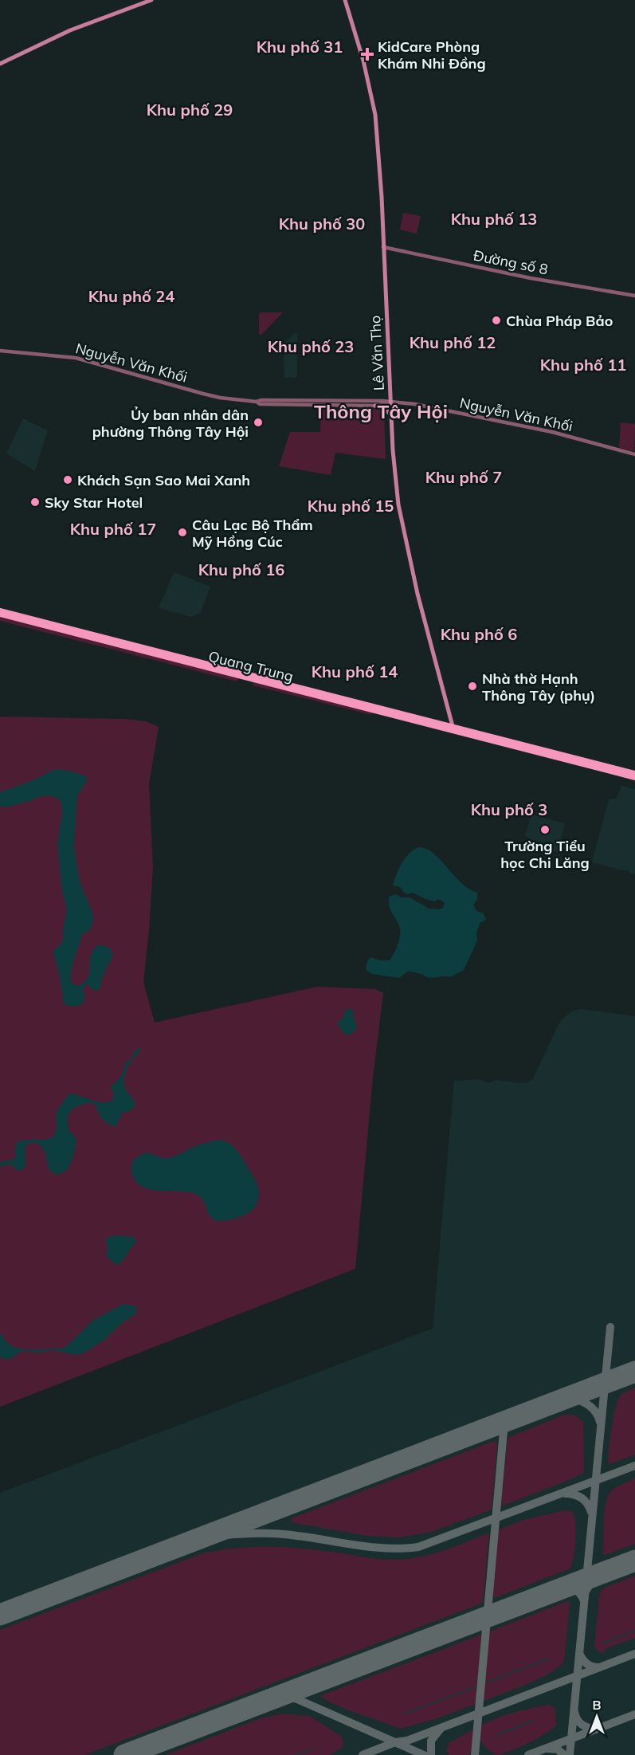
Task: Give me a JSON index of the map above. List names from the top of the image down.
{
  "streets": {
    "main road": ["Lê Văn Thọ", "Quang Trung"],
    "street": ["Đường số 8", "Nguyễn Văn Khối"]
  },
  "crossings": [
    ["Đường số 8", "Lê Văn Thọ"],
    ["Lê Văn Thọ", "Nguyễn Văn Khối"],
    ["Lê Văn Thọ", "Quang Trung"]
  ],
  "districts": [
    "Khu phố 31",
    "Khu phố 29",
    "Khu phố 13",
    "Khu phố 30",
    "Khu phố 24",
    "Khu phố 12",
    "Khu phố 23",
    "Khu phố 11",
    "Thông Tây Hội",
    "Khu phố 7",
    "Khu phố 15",
    "Khu phố 17",
    "Khu phố 16",
    "Khu phố 6",
    "Khu phố 14",
    "Khu phố 3"
  ],
  "places": {
    "health": ["KidCare Phòng Khám Nhi Đồng"],
    "other": [
      "Chùa Pháp Bảo",
      "Ủy ban nhân dân phường Thông Tây Hội",
      "Khách Sạn Sao Mai Xanh",
      "Sky Star Hotel",
      "Câu Lạc Bộ Thẩm Mỹ Hồng Cúc",
      "Nhà thờ Hạnh Thông Tây (phụ)",
      "Trường Tiểu học Chi Lăng"
    ]
  },
  "north": "top"
}
